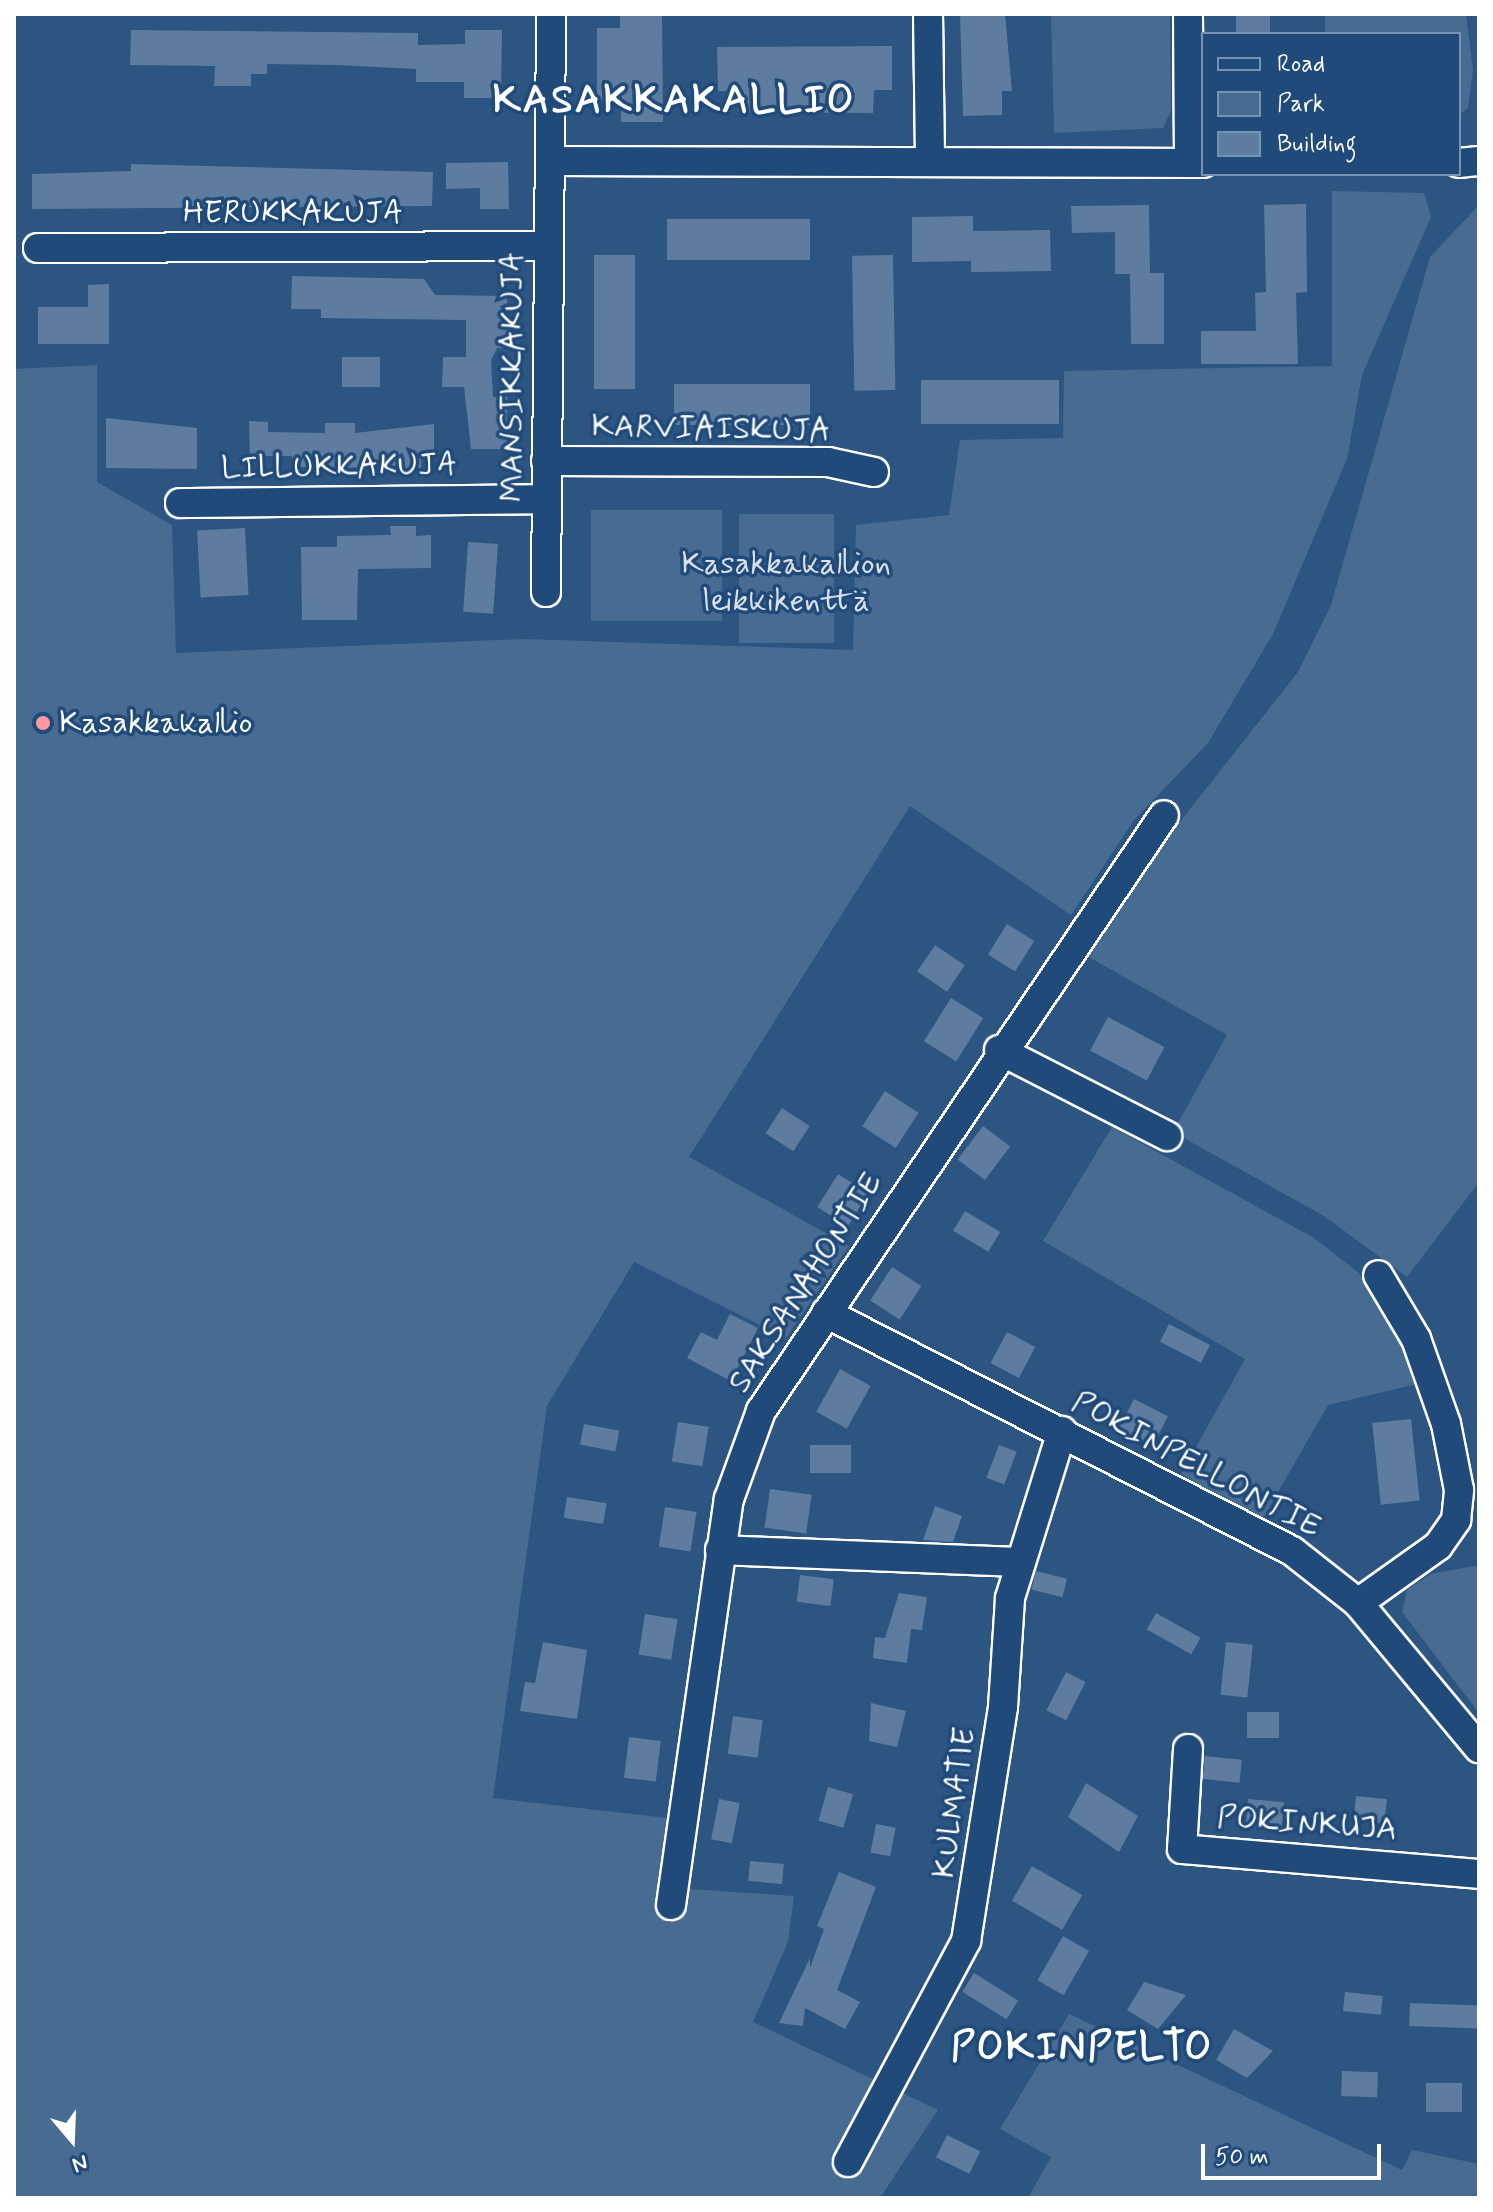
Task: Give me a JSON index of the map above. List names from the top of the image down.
{
  "streets": {
    "street": [
      "HERUKKAKUJA",
      "MANSIKKAKUJA",
      "KARVIAISKUJA",
      "LILLUKKAKUJA",
      "SAKSANAHONTIE",
      "POKINPELLONTIE",
      "KULMATIE",
      "POKINKUJA"
    ]
  },
  "crossings": [
    ["HERUKKAKUJA", "MANSIKKAKUJA"],
    ["MANSIKKAKUJA", "KARVIAISKUJA"],
    ["MANSIKKAKUJA", "LILLUKKAKUJA"],
    ["SAKSANAHONTIE", "POKINPELLONTIE"],
    ["POKINPELLONTIE", "KULMATIE"]
  ],
  "districts": ["KASAKKAKALLIO", "POKINPELTO"],
  "parks": ["Kasakkakallion leikkikenttä"],
  "places": ["Kasakkakallio"],
  "legend": ["Road", "Park", "Building"],
  "scale_bar": "50 m",
  "north": "bottom"
}
